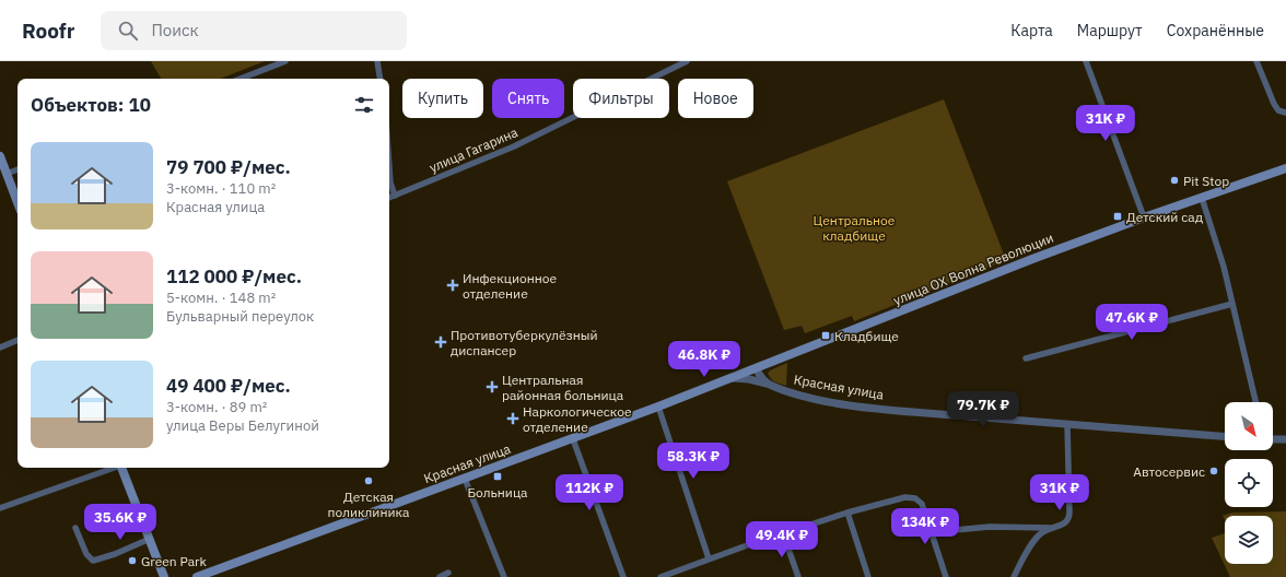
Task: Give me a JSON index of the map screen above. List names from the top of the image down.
{
  "streets": {
    "main road": ["улица ОХ Волна Революции", "Красная улица"],
    "street": ["улица Гагарина"]
  },
  "crossings": [
    ["улица ОХ Волна Революции", "Красная улица"]
  ],
  "parks": ["Центральное кладбище"],
  "places": {
    "other": [
      "Pit Stop",
      "Автосервис",
      "Детская поликлиника",
      "Green Park"
    ],
    "transit": ["Детский сад", "Кладбище", "Больница"],
    "health": [
      "Инфекционное отделение",
      "Противотуберкулёзный диспансер",
      "Центральная районная больница",
      "Наркологическое отделение"
    ]
  },
  "north": "bottom right",
  "page": {
    "header": "Roofr",
    "search": "Поиск",
    "nav": ["Карта", "Маршрут", "Сохранённые"],
    "chip": [
      "Купить",
      "Снять",
      "Фильтры",
      "Новое"
    ],
    "heading": "Объектов: 10",
    "price": [
      "31K ₽",
      "47.6K ₽",
      "46.8K ₽",
      "79.7K ₽",
      "58.3K ₽",
      "112K ₽",
      "31K ₽",
      "35.6K ₽",
      "134K ₽",
      "49.4K ₽"
    ],
    "list": [
      {
        "name": "79 700 ₽/мес.",
        "note": "3-комн. · 110 m² · Красная улица"
      },
      {
        "name": "112 000 ₽/мес.",
        "note": "5-комн. · 148 m² · Бульварный переулок"
      },
      {
        "name": "49 400 ₽/мес.",
        "note": "3-комн. · 89 m² · улица Веры Белугиной"
      }
    ]
  }
}
